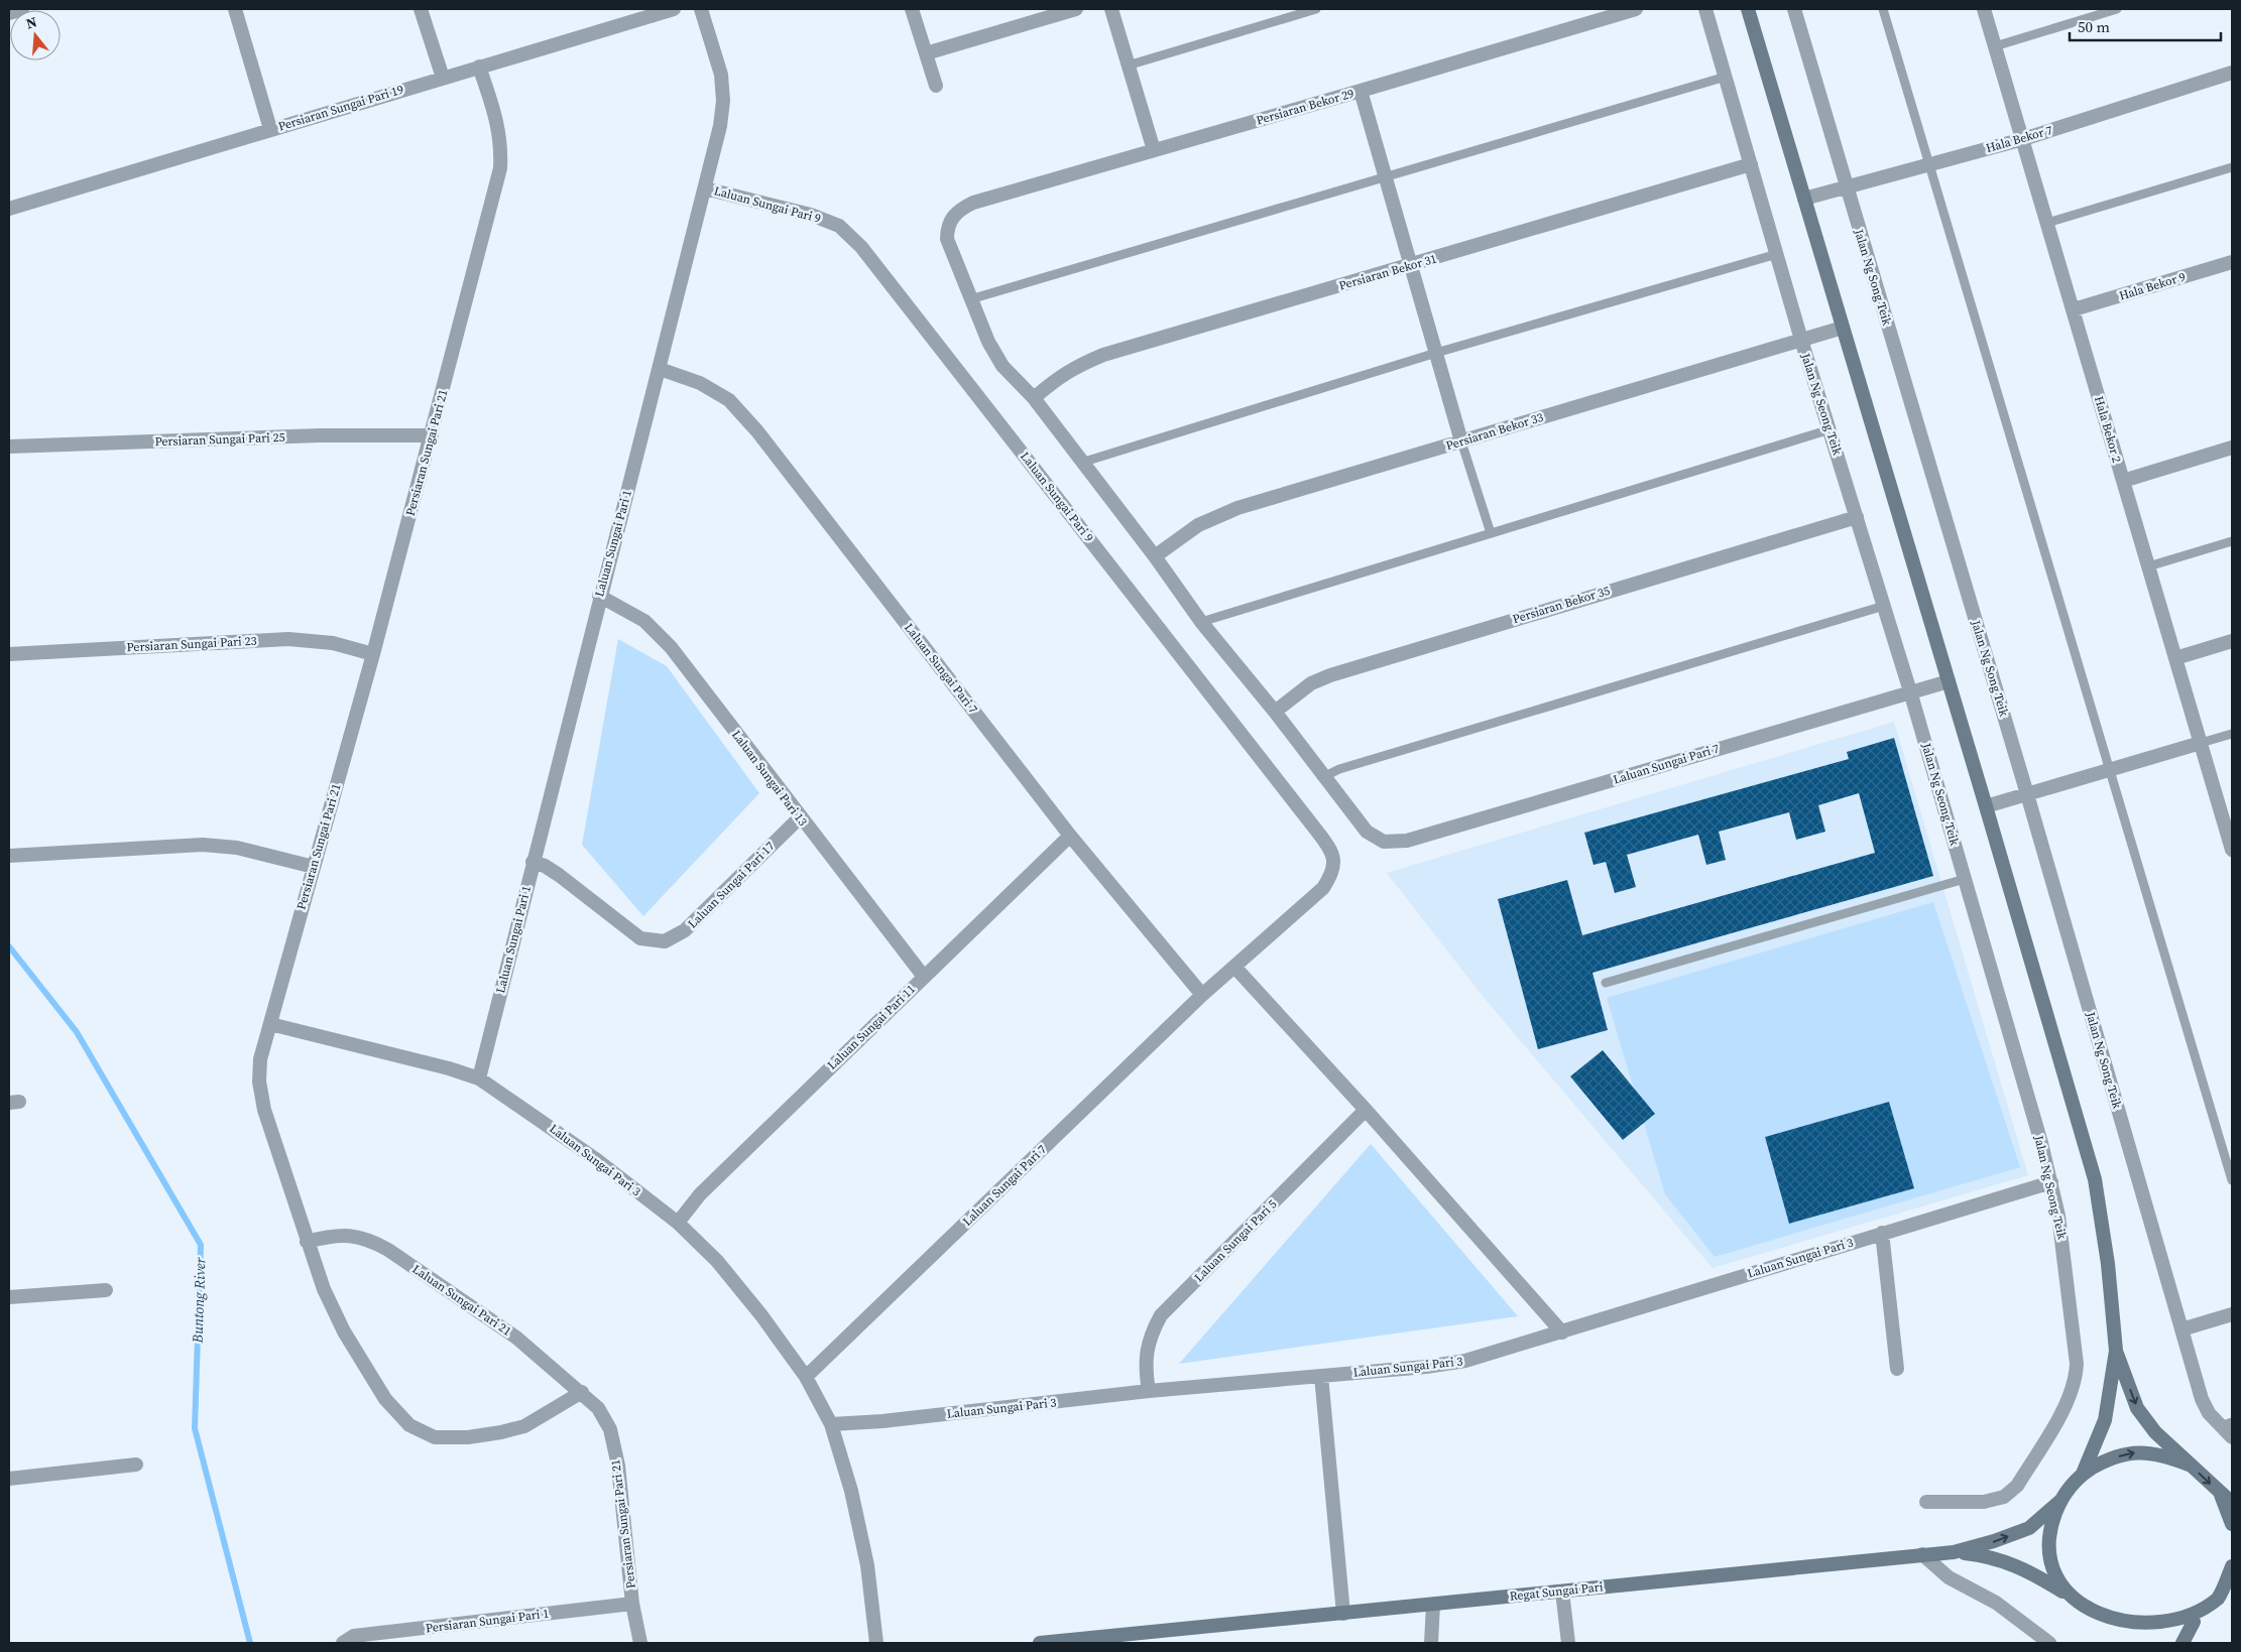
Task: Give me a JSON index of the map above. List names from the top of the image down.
{
  "streets": {
    "main road": ["Regat Sungai Pari"],
    "street": [
      "Persiaran Bekor 29",
      "Persiaran Sungai Pari 19",
      "Hala Bekor 7",
      "Laluan Sungai Pari 9",
      "Persiaran Bekor 31",
      "Jalan Ng Song Teik",
      "Hala Bekor 9",
      "Jalan Ng Seong Teik",
      "Hala Bekor 2",
      "Persiaran Bekor 33",
      "Persiaran Sungai Pari 25",
      "Persiaran Sungai Pari 21",
      "Laluan Sungai Pari 1",
      "Persiaran Bekor 35",
      "Persiaran Sungai Pari 23",
      "Laluan Sungai Pari 7",
      "Laluan Sungai Pari 13",
      "Laluan Sungai Pari 17",
      "Laluan Sungai Pari 11",
      "Laluan Sungai Pari 3",
      "Laluan Sungai Pari 5",
      "Laluan Sungai Pari 21",
      "Persiaran Sungai Pari 1"
    ]
  },
  "crossings": [
    ["Persiaran Sungai Pari 19", "Persiaran Sungai Pari 21"],
    ["Hala Bekor 7", "Jalan Ng Song Teik"],
    ["Hala Bekor 7", "Hala Bekor 2"],
    ["Laluan Sungai Pari 9", "Laluan Sungai Pari 1"],
    ["Laluan Sungai Pari 9", "Laluan Sungai Pari 7"],
    ["Persiaran Bekor 31", "Jalan Ng Seong Teik"],
    ["Hala Bekor 9", "Hala Bekor 2"],
    ["Jalan Ng Seong Teik", "Persiaran Bekor 33"],
    ["Jalan Ng Seong Teik", "Persiaran Bekor 35"],
    ["Jalan Ng Seong Teik", "Laluan Sungai Pari 7"],
    ["Jalan Ng Seong Teik", "Laluan Sungai Pari 3"],
    ["Persiaran Sungai Pari 25", "Persiaran Sungai Pari 21"],
    ["Persiaran Sungai Pari 21", "Persiaran Sungai Pari 23"],
    ["Persiaran Sungai Pari 21", "Laluan Sungai Pari 3"],
    ["Persiaran Sungai Pari 21", "Laluan Sungai Pari 21"],
    ["Persiaran Sungai Pari 21", "Persiaran Sungai Pari 1"],
    ["Laluan Sungai Pari 1", "Laluan Sungai Pari 7"],
    ["Laluan Sungai Pari 1", "Laluan Sungai Pari 13"],
    ["Laluan Sungai Pari 1", "Laluan Sungai Pari 17"],
    ["Laluan Sungai Pari 1", "Laluan Sungai Pari 3"],
    ["Laluan Sungai Pari 7", "Laluan Sungai Pari 11"],
    ["Laluan Sungai Pari 7", "Laluan Sungai Pari 3"],
    ["Laluan Sungai Pari 13", "Laluan Sungai Pari 17"],
    ["Laluan Sungai Pari 13", "Laluan Sungai Pari 11"],
    ["Laluan Sungai Pari 11", "Laluan Sungai Pari 3"],
    ["Laluan Sungai Pari 3", "Laluan Sungai Pari 5"]
  ],
  "water": ["Buntong River"],
  "scale_bar": "50 m",
  "north": "top"
}
